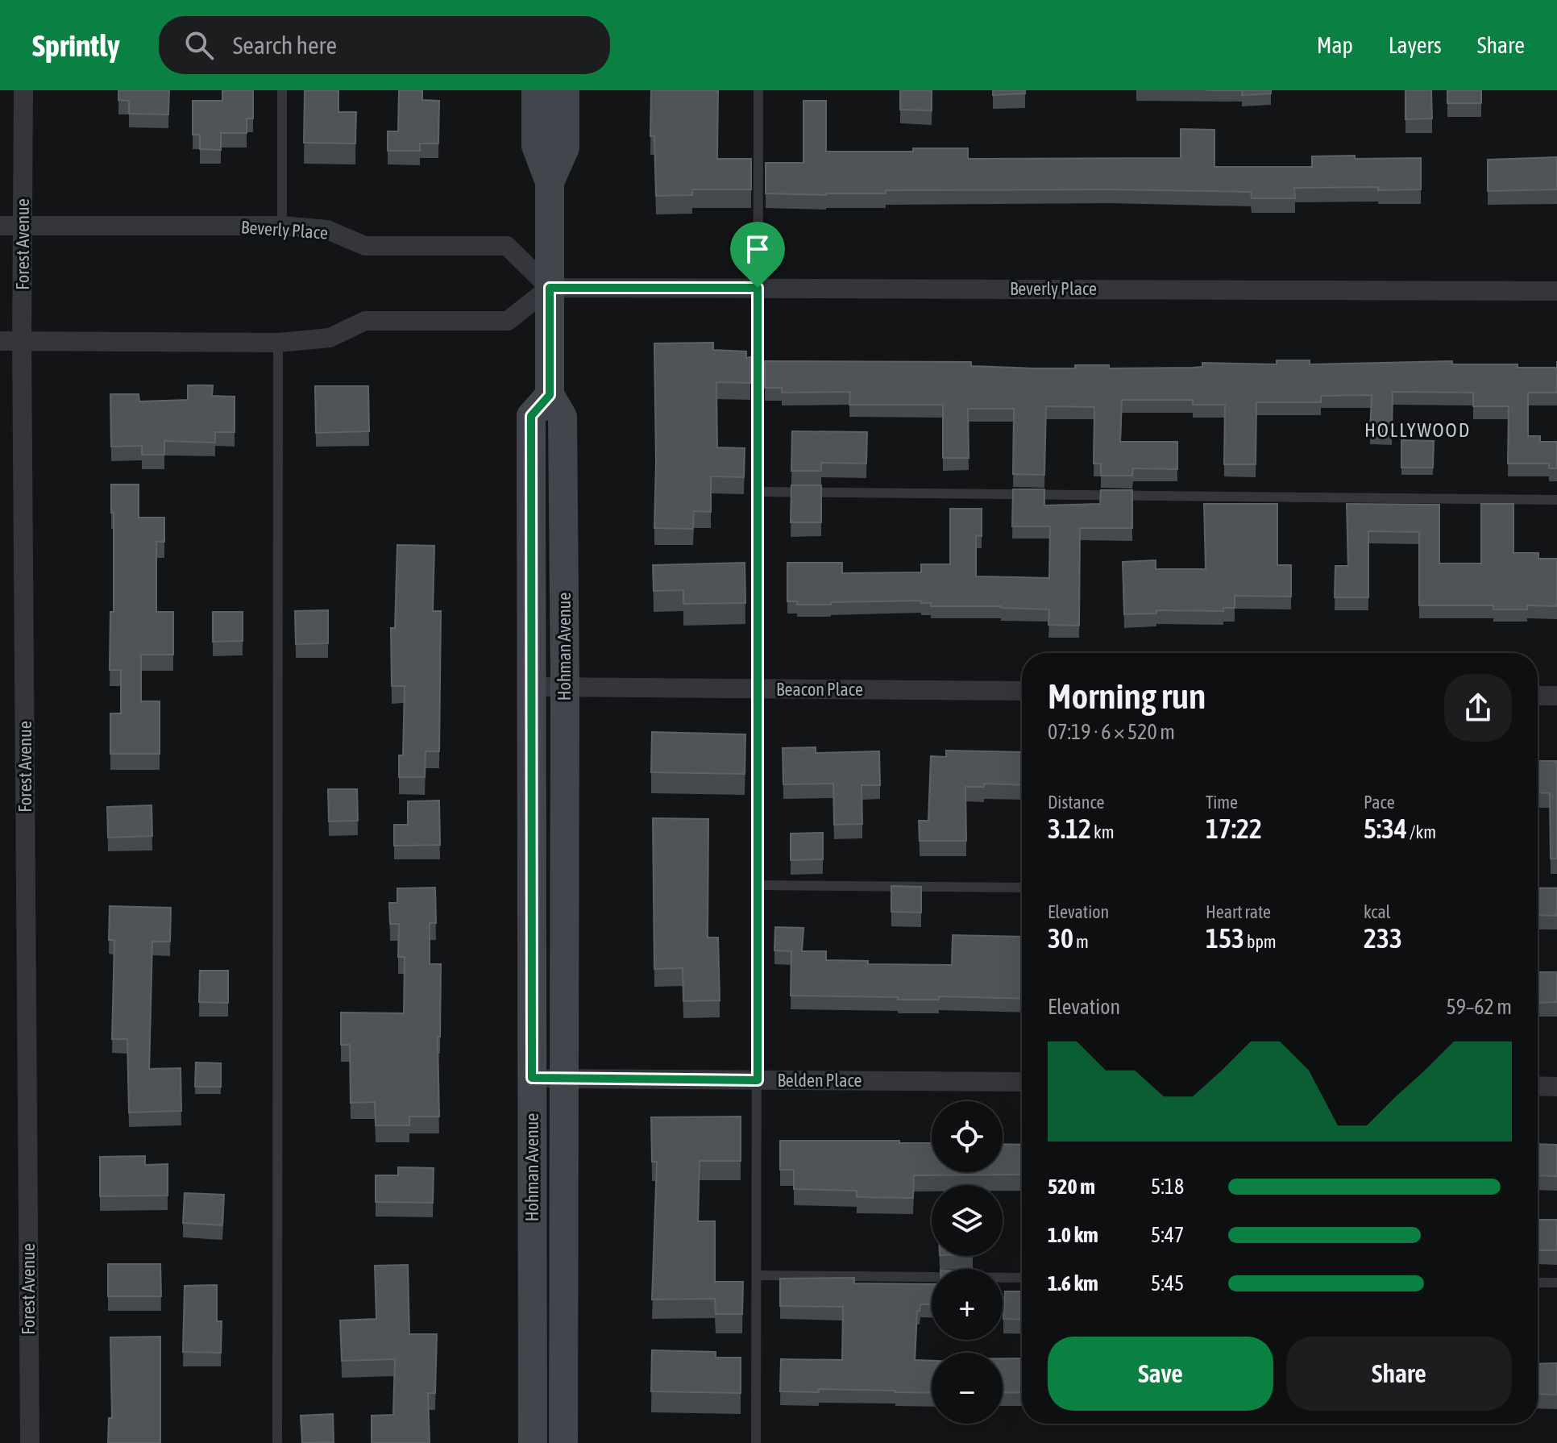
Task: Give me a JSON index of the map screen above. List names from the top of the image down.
{
  "streets": {
    "main road": ["Hohman Avenue"],
    "street": [
      "Beverly Place",
      "Forest Avenue",
      "Beacon Place",
      "Belden Place"
    ]
  },
  "crossings": [
    ["Beverly Place", "Forest Avenue"],
    ["Beverly Place", "Hohman Avenue"],
    ["Hohman Avenue", "Beacon Place"],
    ["Hohman Avenue", "Belden Place"]
  ],
  "districts": ["HOLLYWOOD"],
  "page": {
    "header": "Sprintly",
    "search": "Search here",
    "nav": ["Map", "Layers", "Share"],
    "heading": ["Morning run", "07:19 · 6 × 520 m"],
    "stats": [
      ["Distance", "3.12 km"],
      ["Time", "17:22"],
      ["Pace", "5:34 /km"],
      ["Elevation", "30 m"],
      ["Heart rate", "153 bpm"],
      ["kcal", "233"]
    ],
    "chart": ["Elevation", "59–62 m"],
    "map_buttons": ["+", "−"],
    "list": [
      {
        "name": "520 m",
        "note": "5:18"
      },
      {
        "name": "1.0 km",
        "note": "5:47"
      },
      {
        "name": "1.6 km",
        "note": "5:45"
      }
    ],
    "buttons": ["Save", "Share"]
  }
}
